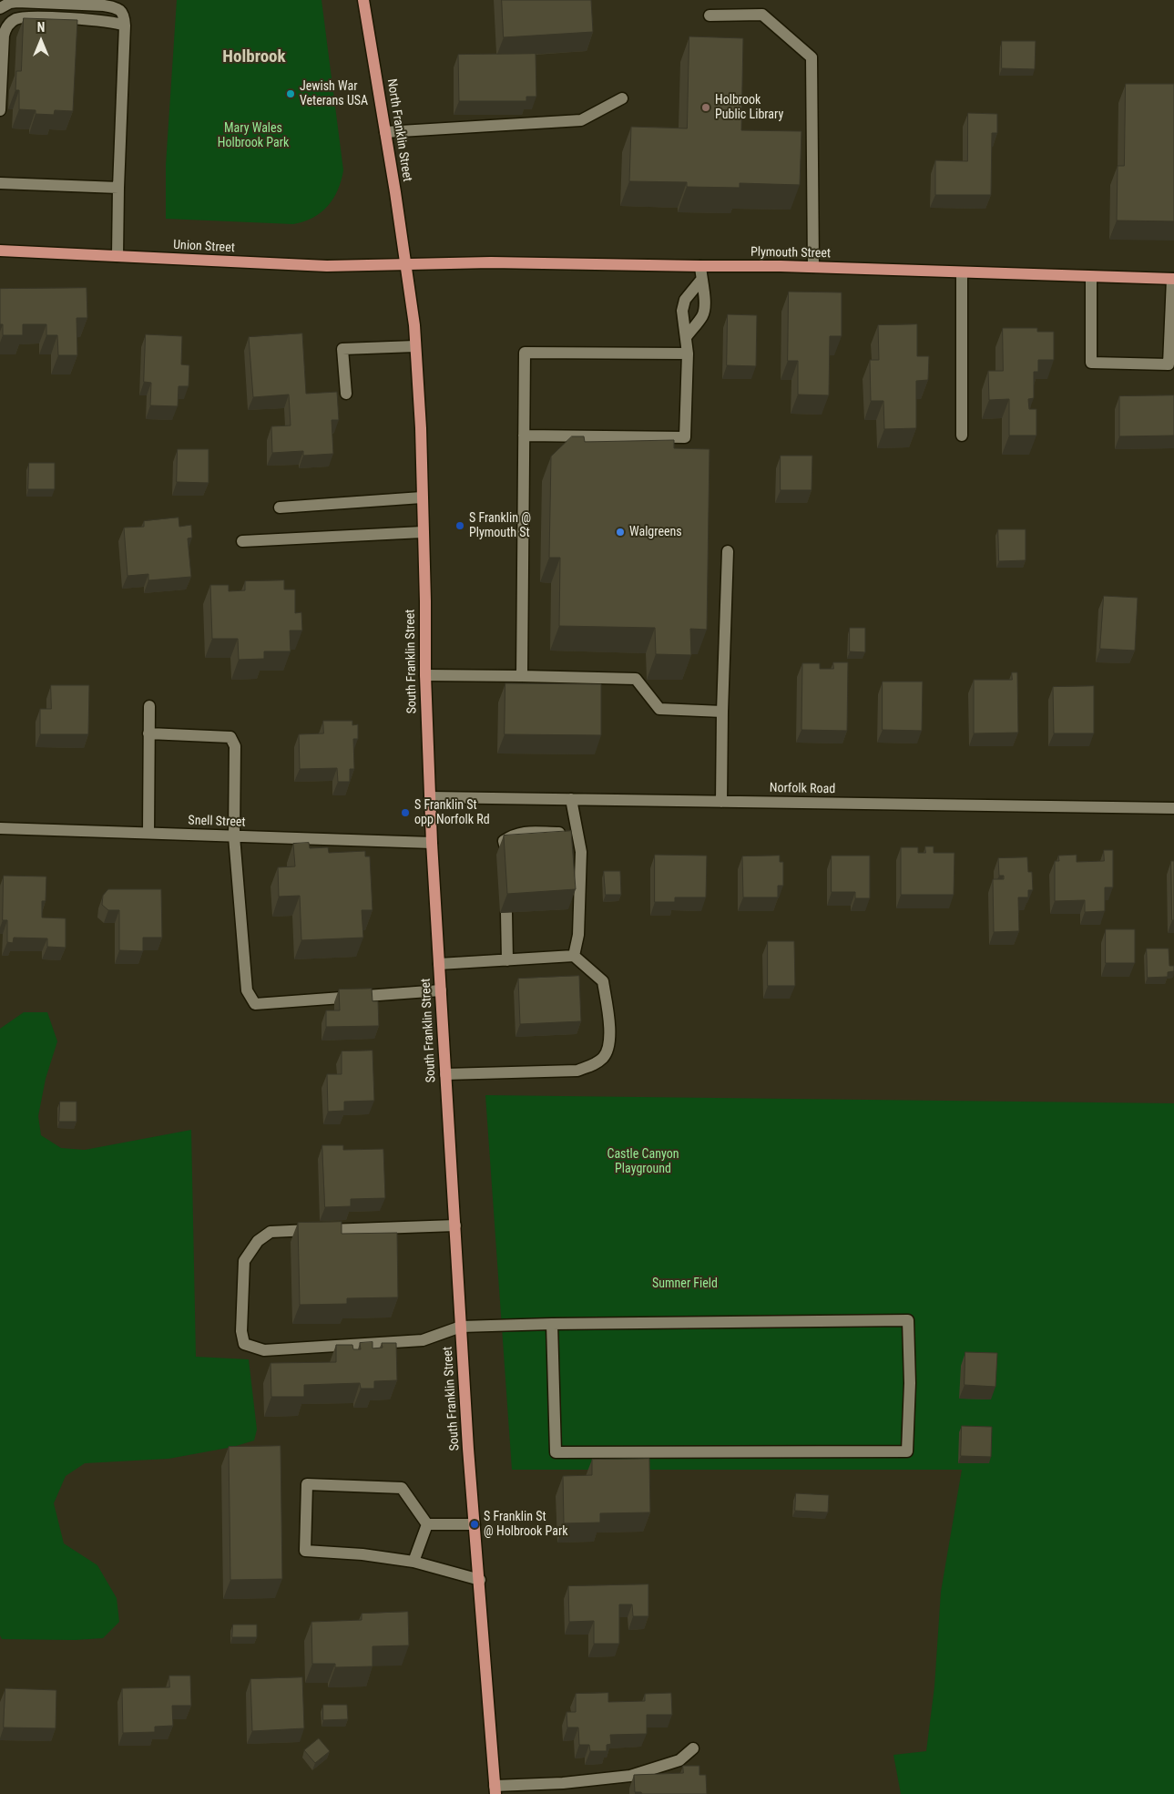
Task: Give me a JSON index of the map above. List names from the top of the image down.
{
  "streets": {
    "main road": [
      "North Franklin Street",
      "Union Street",
      "Plymouth Street",
      "South Franklin Street"
    ],
    "street": ["Norfolk Road", "Snell Street"]
  },
  "crossings": [
    ["North Franklin Street", "Union Street"],
    ["North Franklin Street", "Plymouth Street"],
    ["North Franklin Street", "South Franklin Street"],
    ["Union Street", "Plymouth Street"],
    ["Union Street", "South Franklin Street"],
    ["Plymouth Street", "South Franklin Street"],
    ["South Franklin Street", "Norfolk Road"],
    ["South Franklin Street", "Snell Street"]
  ],
  "districts": ["Holbrook"],
  "parks": ["Mary Wales Holbrook Park", "Castle Canyon Playground", "Sumner Field"],
  "places": [
    "Jewish War Veterans USA",
    "Holbrook Public Library",
    "S Franklin @ Plymouth St",
    "Walgreens",
    "S Franklin St opp Norfolk Rd",
    "S Franklin St @ Holbrook Park"
  ],
  "north": "top"
}
